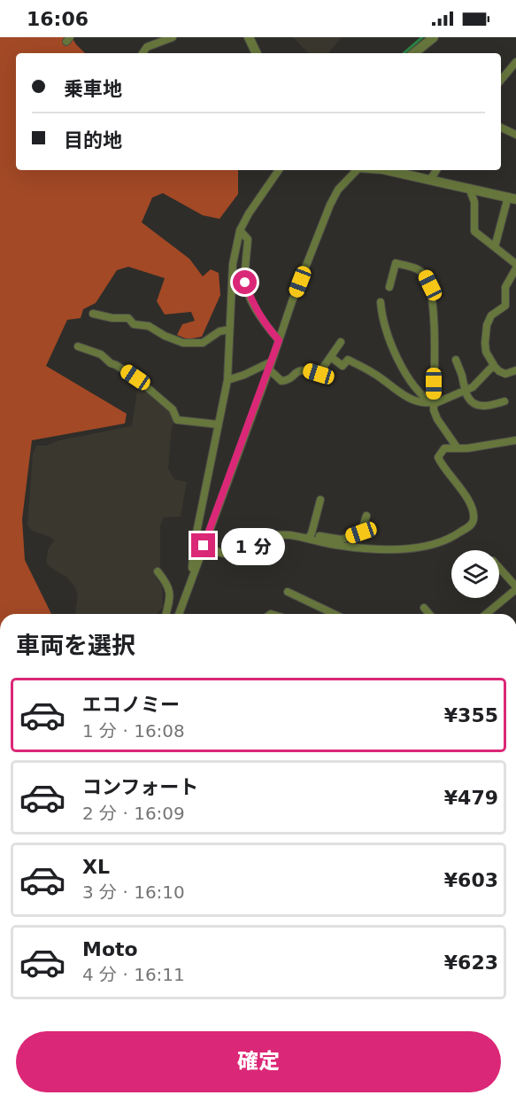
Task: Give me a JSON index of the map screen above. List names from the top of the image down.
{
  "page": {
    "status": "16:06",
    "banner": ["乗車地", "目的地"],
    "bubble": "1 分",
    "heading": "車両を選択",
    "list": [
      {
        "name": "エコノミー",
        "note": "1 分 · 16:08",
        "value": "¥355"
      },
      {
        "name": "コンフォート",
        "note": "2 分 · 16:09",
        "value": "¥479"
      },
      {
        "name": "XL",
        "note": "3 分 · 16:10",
        "value": "¥603"
      },
      {
        "name": "Moto",
        "note": "4 分 · 16:11",
        "value": "¥623"
      }
    ],
    "buttons": "確定"
  }
}
